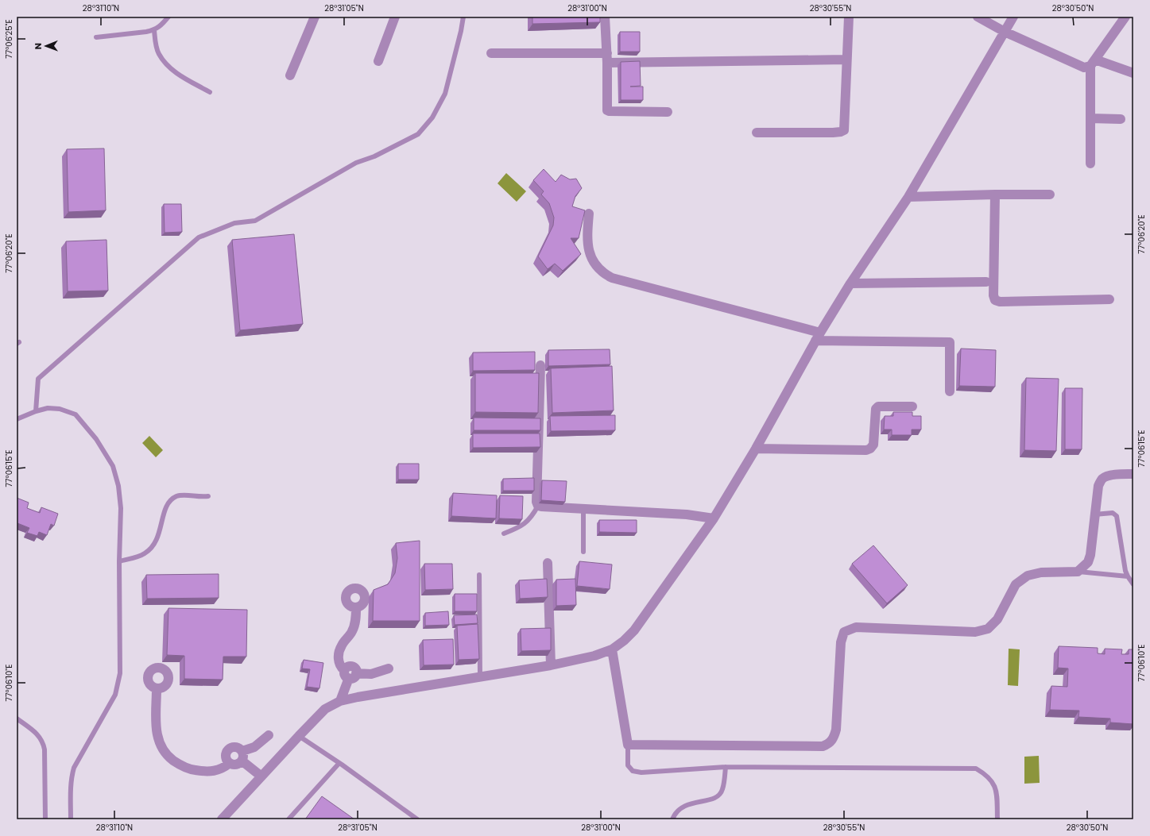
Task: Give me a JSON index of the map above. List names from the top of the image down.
{
  "north": "left",
  "coordinates": [
    "28°31'10\"N",
    "28°31'05\"N",
    "28°31'00\"N",
    "28°30'55\"N",
    "28°30'50\"N",
    "77°06'25\"E",
    "77°06'20\"E",
    "77°06'15\"E",
    "77°06'10\"E"
  ]
}
